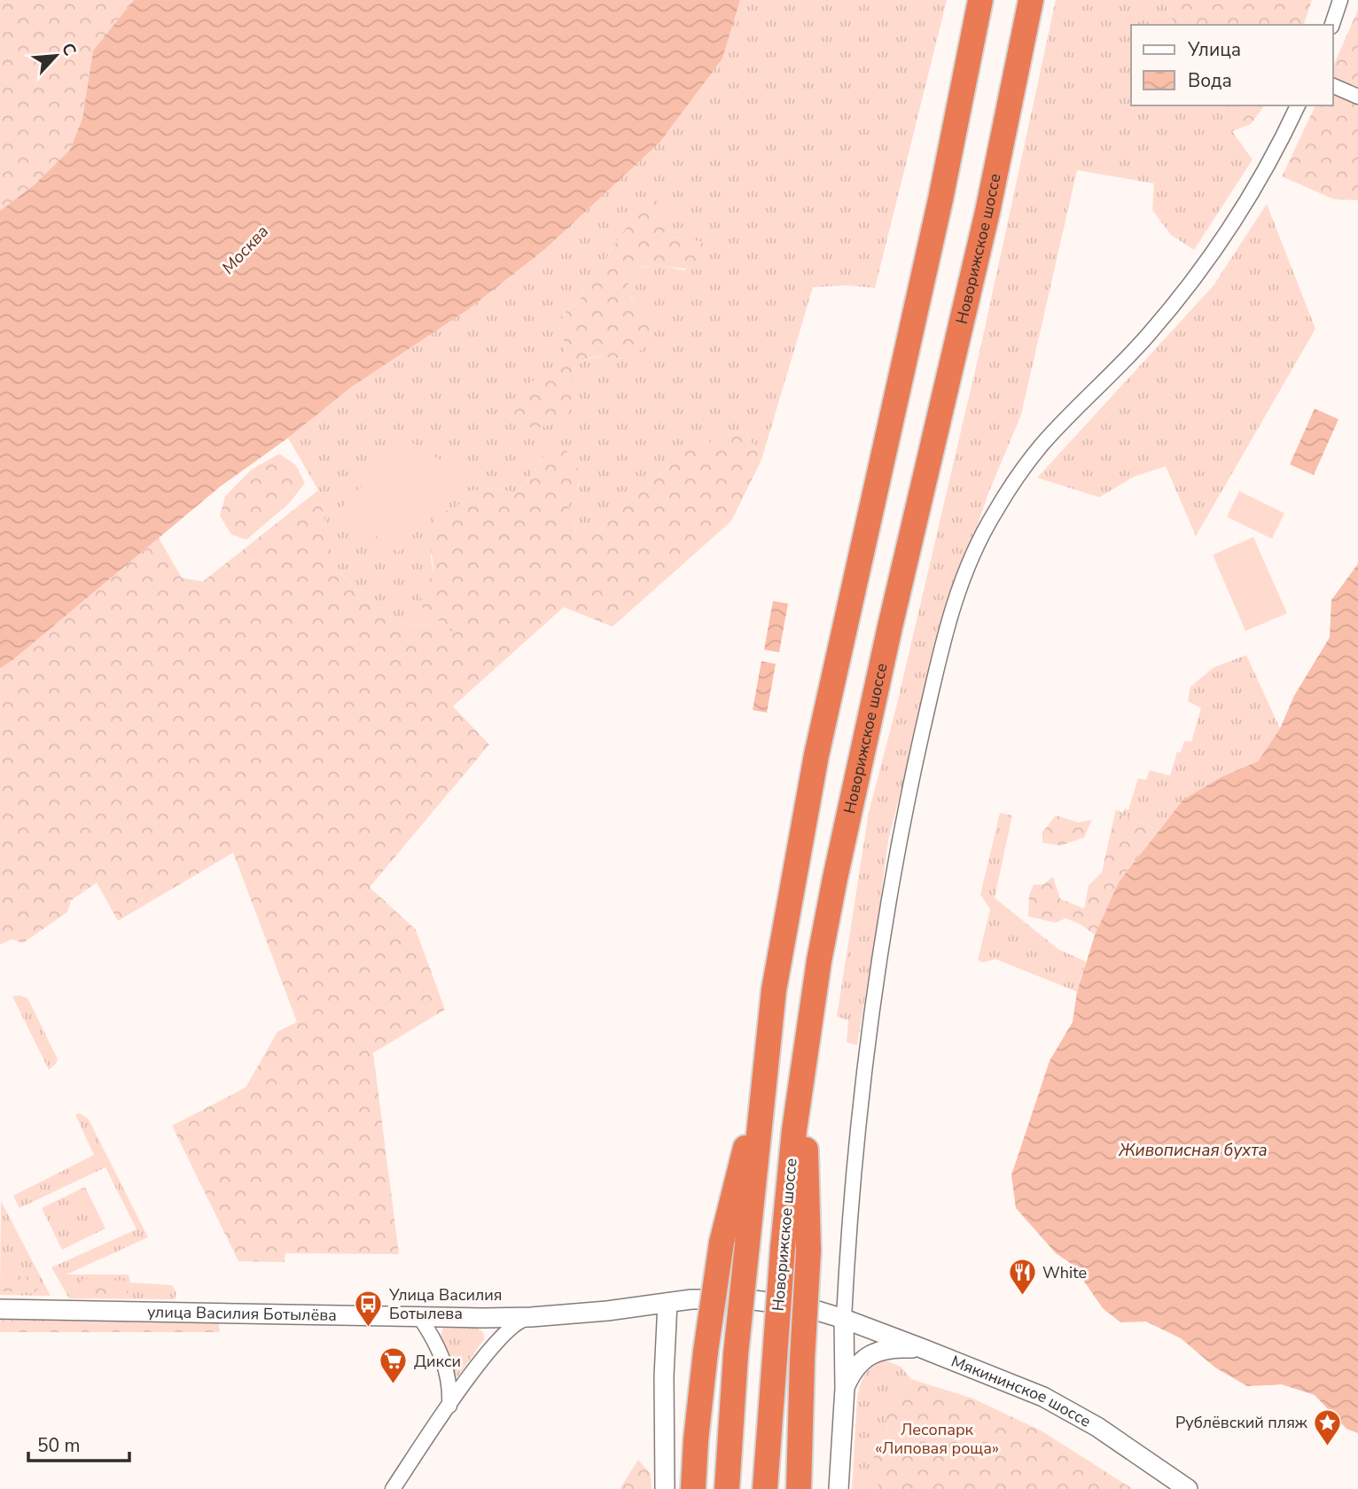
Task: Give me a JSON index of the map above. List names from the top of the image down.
{
  "streets": {
    "highway": ["Новорижское шоссе"],
    "street": ["улица Василия Ботылёва", "Мякининское шоссе"]
  },
  "crossings": [
    ["улица Василия Ботылёва", "Мякининское шоссе"]
  ],
  "water": ["Москва", "Живописная бухта"],
  "parks": ["Лесопарк «Липовая роща»"],
  "places": {
    "restaurant": ["White"],
    "bus stop": ["Улица Василия Ботылева"],
    "supermarket": ["Дикси"],
    "place": ["Рублёвский пляж"]
  },
  "legend": ["Улица", "Вода"],
  "scale_bar": "50 m",
  "north": "top right"
}
